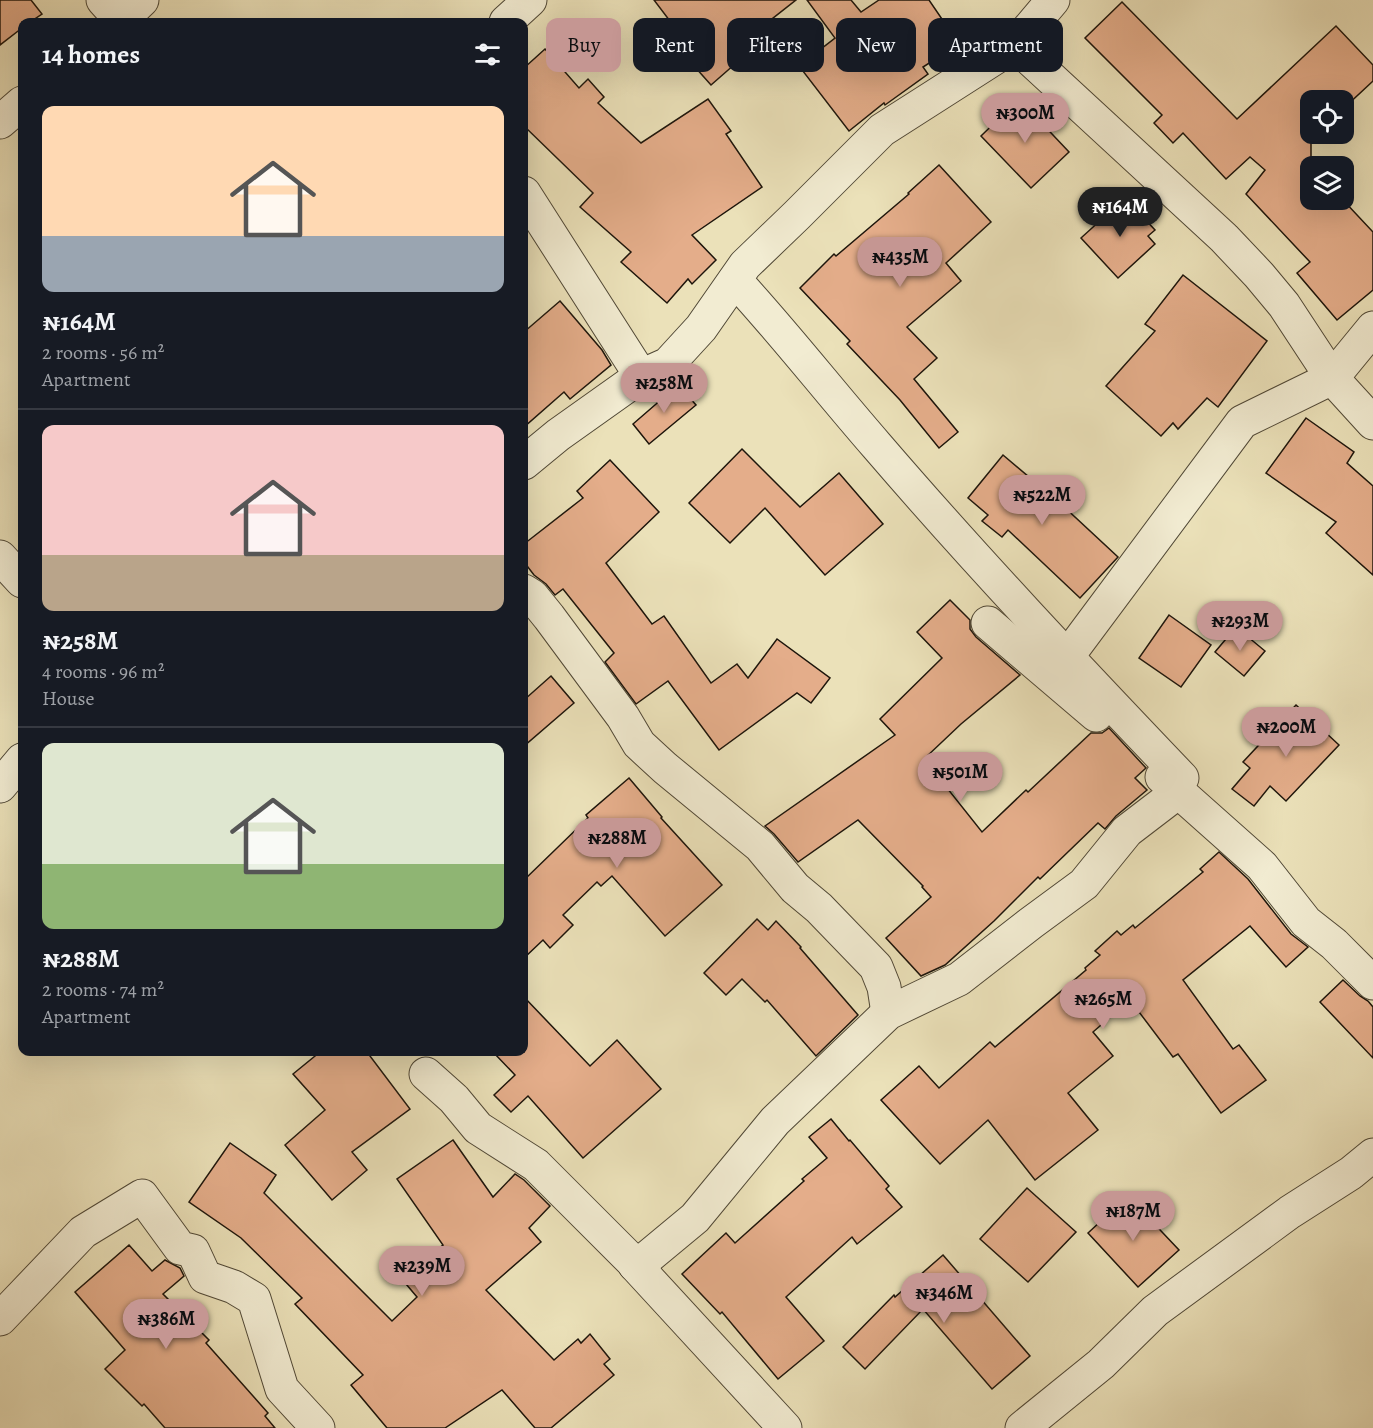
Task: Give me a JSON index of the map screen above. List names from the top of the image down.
{
  "page": {
    "chip": [
      "Buy",
      "Rent",
      "Filters",
      "New",
      "Apartment"
    ],
    "heading": "14 homes",
    "list": [
      {
        "name": "₦164M",
        "note": "2 rooms · 56 m² · Apartment"
      },
      {
        "name": "₦258M",
        "note": "4 rooms · 96 m² · House"
      },
      {
        "name": "₦288M",
        "note": "2 rooms · 74 m² · Apartment"
      }
    ],
    "price": [
      "₦300M",
      "₦164M",
      "₦435M",
      "₦258M",
      "₦522M",
      "₦293M",
      "₦200M",
      "₦501M",
      "₦288M",
      "₦265M",
      "₦187M",
      "₦239M",
      "₦346M",
      "₦386M"
    ]
  }
}
